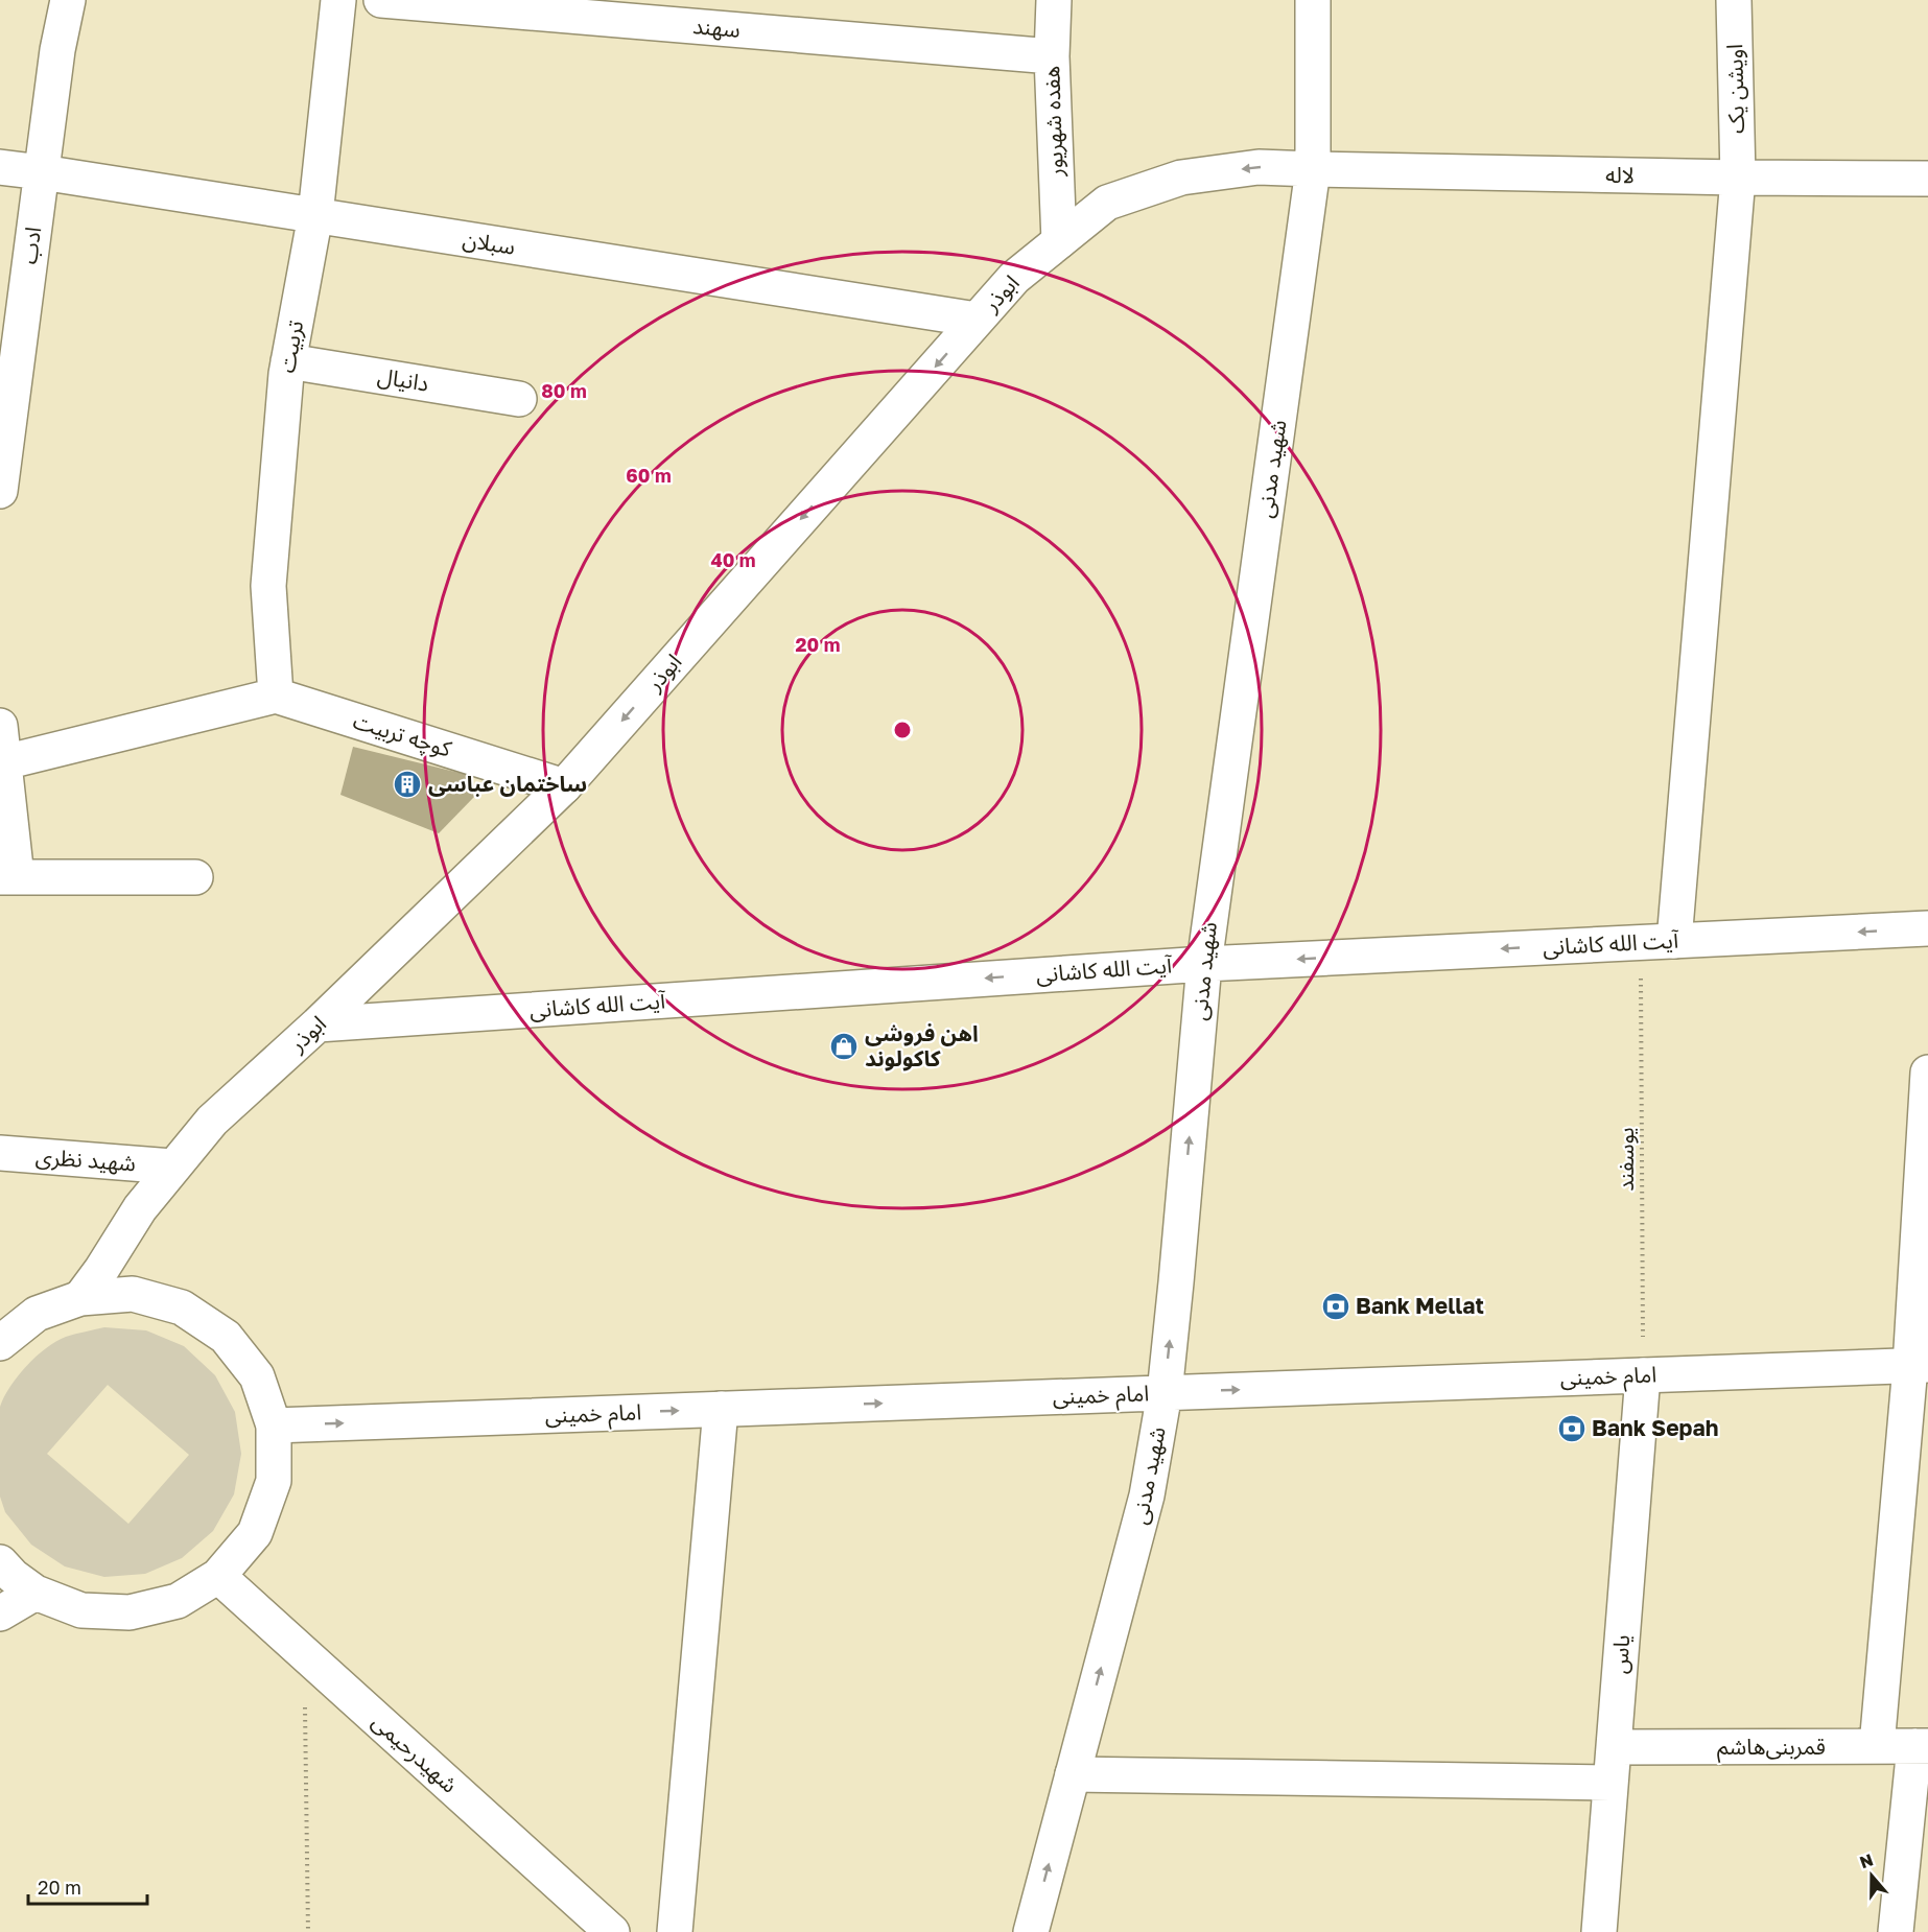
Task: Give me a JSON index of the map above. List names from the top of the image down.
{
  "streets": {
    "street": [
      "سهند",
      "اویشن یک",
      "هفده شهریور",
      "لاله",
      "سبلان",
      "ادب",
      "ابوذر",
      "تربیت",
      "دانیال",
      "شهید مدنی",
      "کوچه تربیت",
      "آیت الله کاشانی",
      "شهید نظری",
      "امام خمینی",
      "یاس",
      "قمربنی‌هاشم",
      "شهیدرحیمی"
    ],
    "path": ["یوسفند"]
  },
  "crossings": [
    ["سهند", "هفده شهریور"],
    ["اویشن یک", "لاله"],
    ["اویشن یک", "آیت الله کاشانی"],
    ["هفده شهریور", "ابوذر"],
    ["لاله", "ابوذر"],
    ["لاله", "شهید مدنی"],
    ["سبلان", "ادب"],
    ["سبلان", "ابوذر"],
    ["سبلان", "تربیت"],
    ["ابوذر", "شهید مدنی"],
    ["ابوذر", "کوچه تربیت"],
    ["ابوذر", "آیت الله کاشانی"],
    ["ابوذر", "شهید نظری"],
    ["تربیت", "دانیال"],
    ["تربیت", "کوچه تربیت"],
    ["شهید مدنی", "آیت الله کاشانی"],
    ["شهید مدنی", "امام خمینی"],
    ["آیت الله کاشانی", "یوسفند"],
    ["یوسفند", "امام خمینی"],
    ["یوسفند", "یاس"],
    ["امام خمینی", "یاس"],
    ["یاس", "قمربنی‌هاشم"]
  ],
  "one_way": [
    "ابوذر",
    "شهید مدنی",
    "آیت الله کاشانی",
    "امام خمینی"
  ],
  "places": {
    "building": ["ساختمان عباسی"],
    "shop": ["اهن فروشی کاکولوند"],
    "bank": ["Bank Mellat", "Bank Sepah"]
  },
  "scale_bar": "20 m",
  "north": "top",
  "rings": [
    "80 m",
    "60 m",
    "40 m",
    "20 m"
  ]
}
